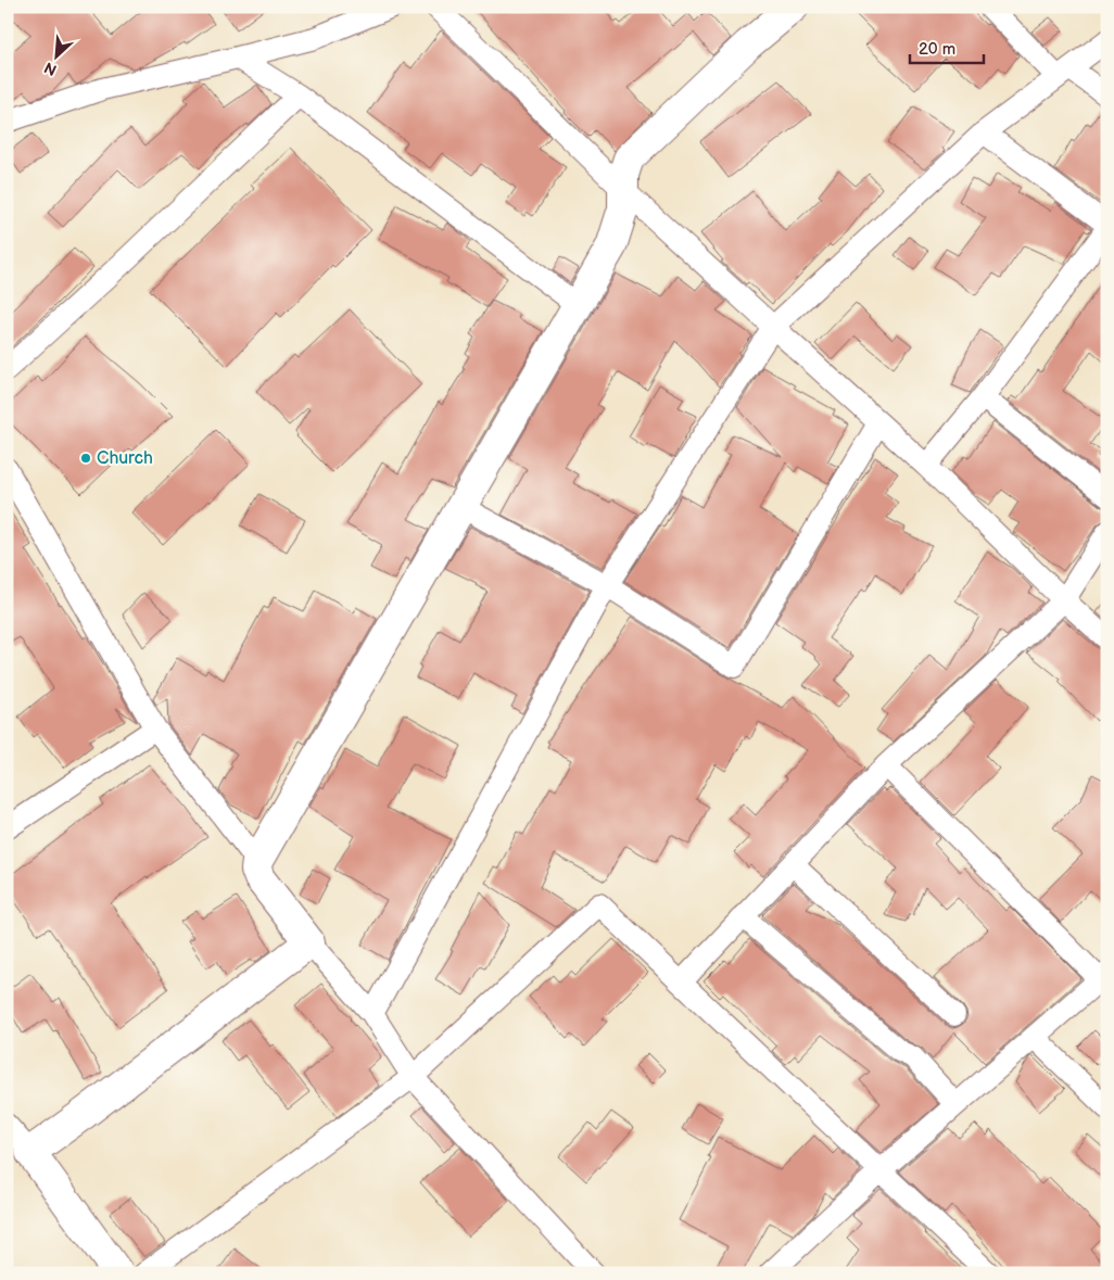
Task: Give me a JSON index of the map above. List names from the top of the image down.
{
  "places": ["Church"],
  "scale_bar": "20 m",
  "north": "bottom left"
}
